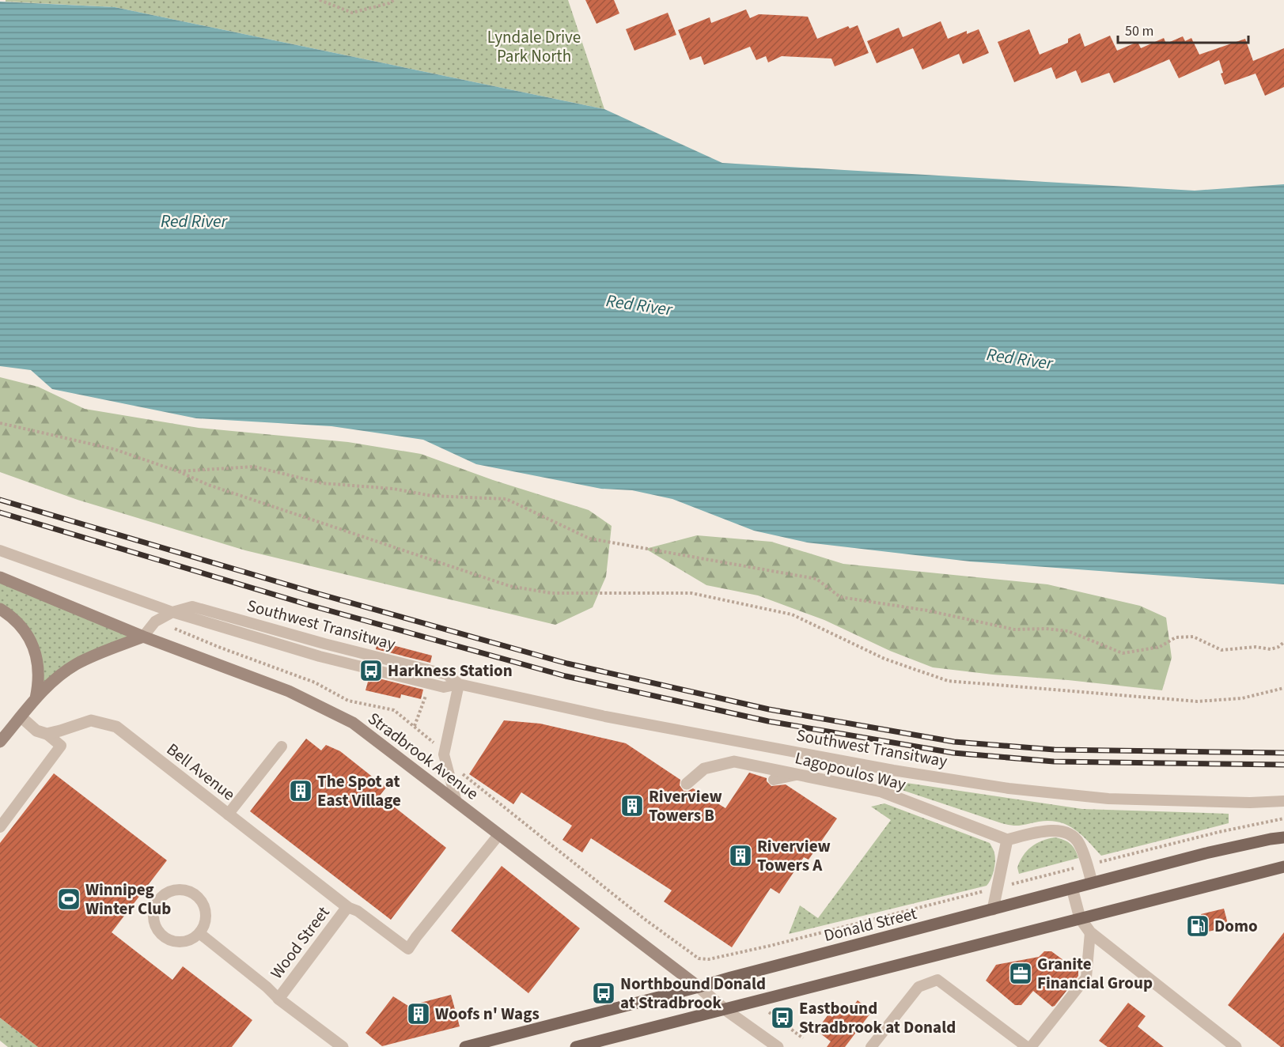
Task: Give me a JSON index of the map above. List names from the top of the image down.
{
  "streets": {
    "main road": ["Stradbrook Avenue", "Donald Street"],
    "street": ["Lagopoulos Way", "Bell Avenue", "Wood Street"],
    "lane": ["Southwest Transitway"]
  },
  "crossings": [
    ["Stradbrook Avenue", "Donald Street"],
    ["Bell Avenue", "Wood Street"]
  ],
  "water": ["Red River"],
  "parks": ["Lyndale Drive Park North"],
  "places": {
    "bus stop": ["Harkness Station", "Northbound Donald at Stradbrook", "Eastbound Stradbrook at Donald"],
    "building": [
      "The Spot at East Village",
      "Riverview Towers B",
      "Riverview Towers A",
      "Woofs n' Wags"
    ],
    "sports": ["Winnipeg Winter Club"],
    "fuel station": ["Domo"],
    "office": ["Granite Financial Group"]
  },
  "scale_bar": "50 m"
}
